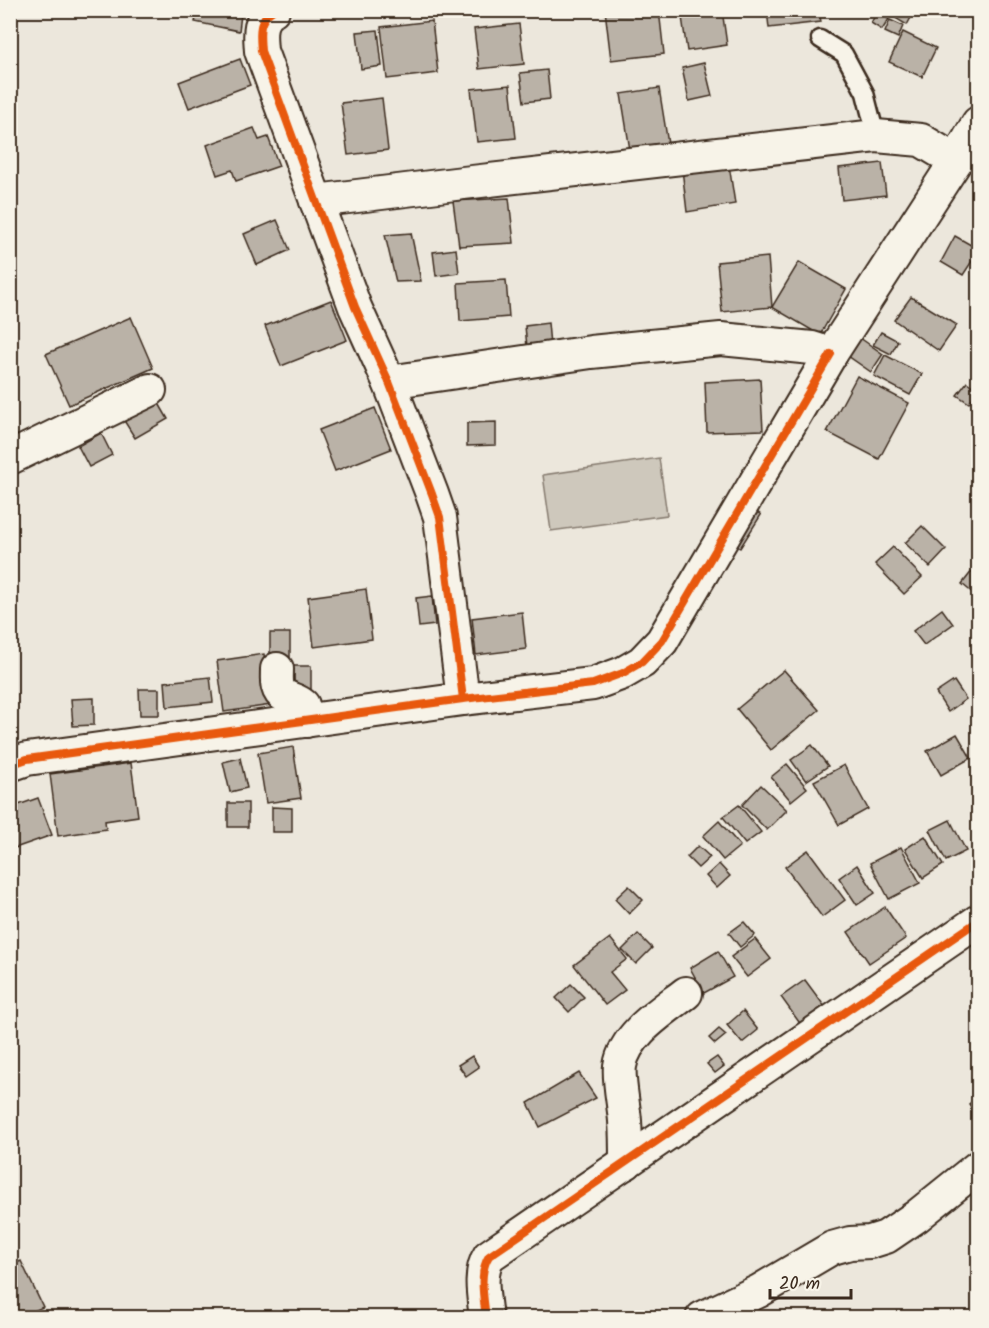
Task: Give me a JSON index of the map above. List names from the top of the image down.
{
  "scale_bar": "20 m"
}
